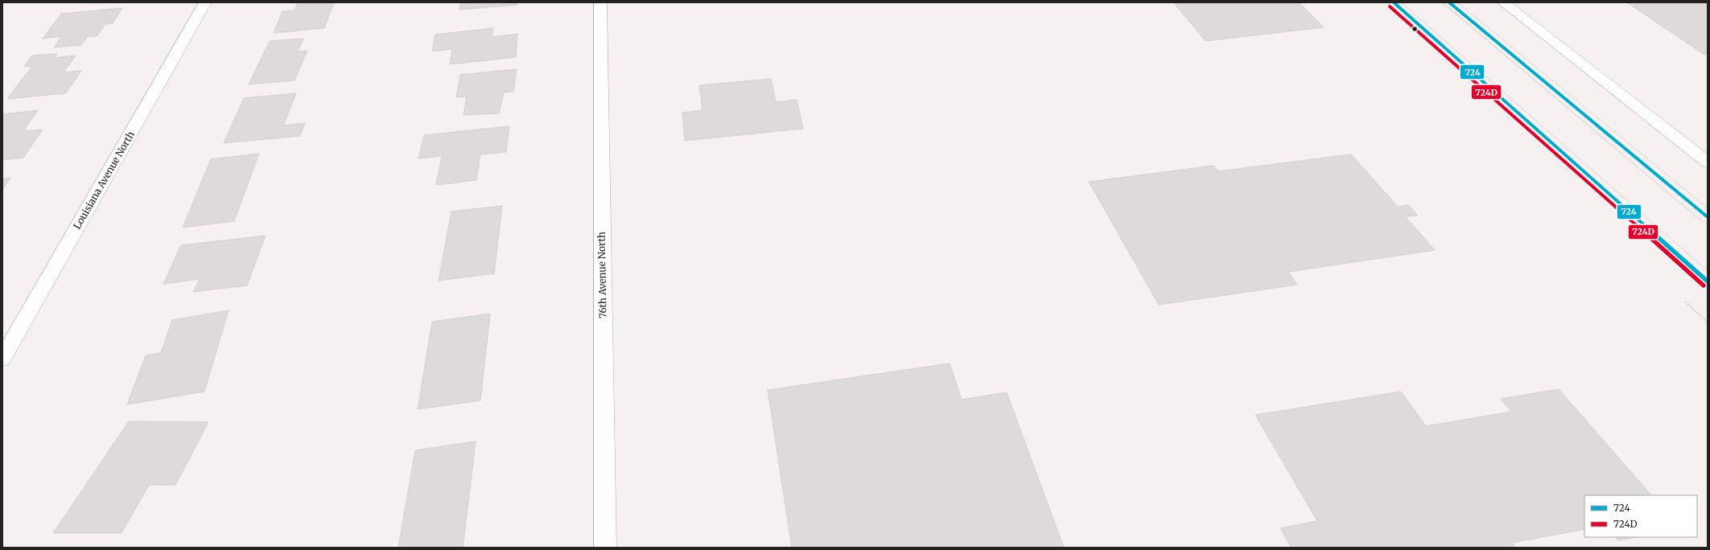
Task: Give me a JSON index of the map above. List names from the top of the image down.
{
  "streets": {
    "street": ["Louisiana Avenue North", "76th Avenue North"]
  },
  "lines": ["transit line 724", "transit line 724D"],
  "legend": ["724", "724D"]
}
